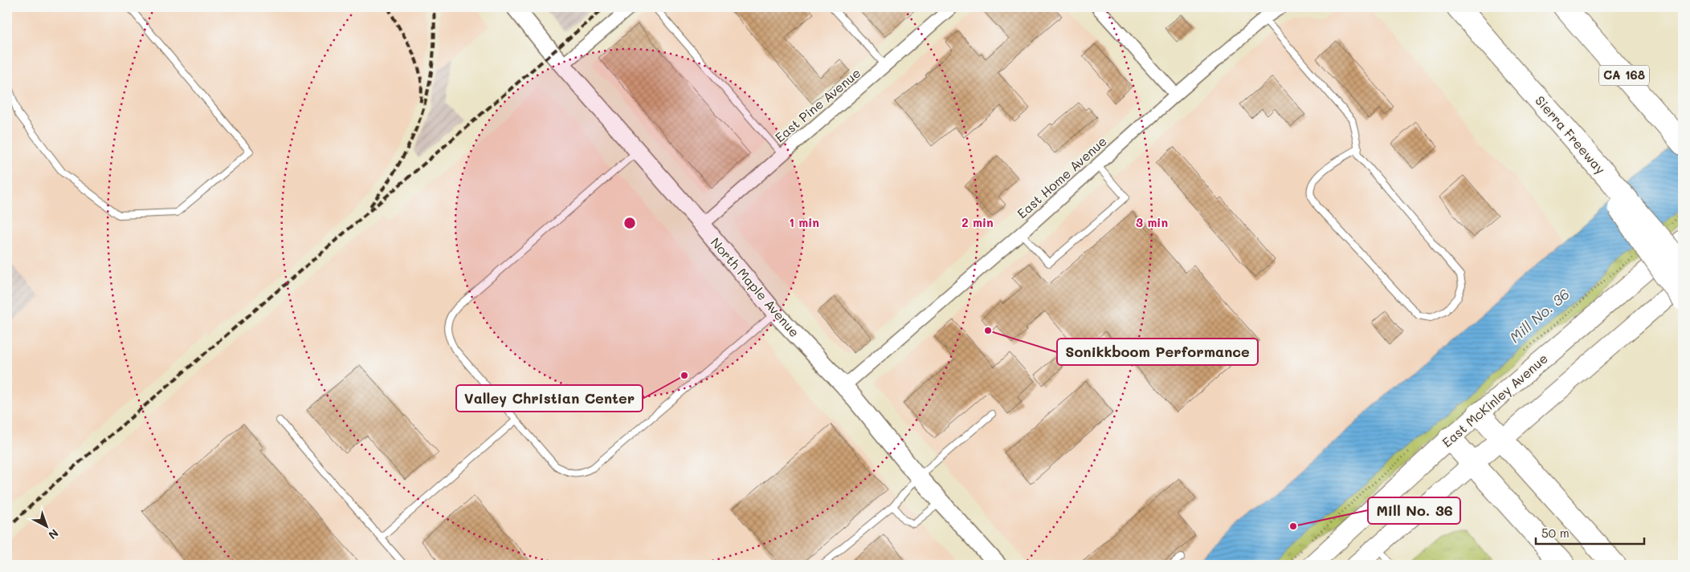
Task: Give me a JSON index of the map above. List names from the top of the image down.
{
  "streets": {
    "highway": ["CA 168", "Sierra Freeway"],
    "main road": ["East McKinley Avenue"],
    "street": ["East Pine Avenue", "East Home Avenue", "North Maple Avenue"]
  },
  "crossings": [
    ["East Pine Avenue", "North Maple Avenue"],
    ["East Home Avenue", "North Maple Avenue"]
  ],
  "water": ["Mill No. 36"],
  "places": ["Sonikkboom Performance", "Valley Christian Center", "Mill No. 36"],
  "scale_bar": "50 m",
  "north": "bottom right",
  "rings": ["1 min", "2 min", "3 min"]
}
